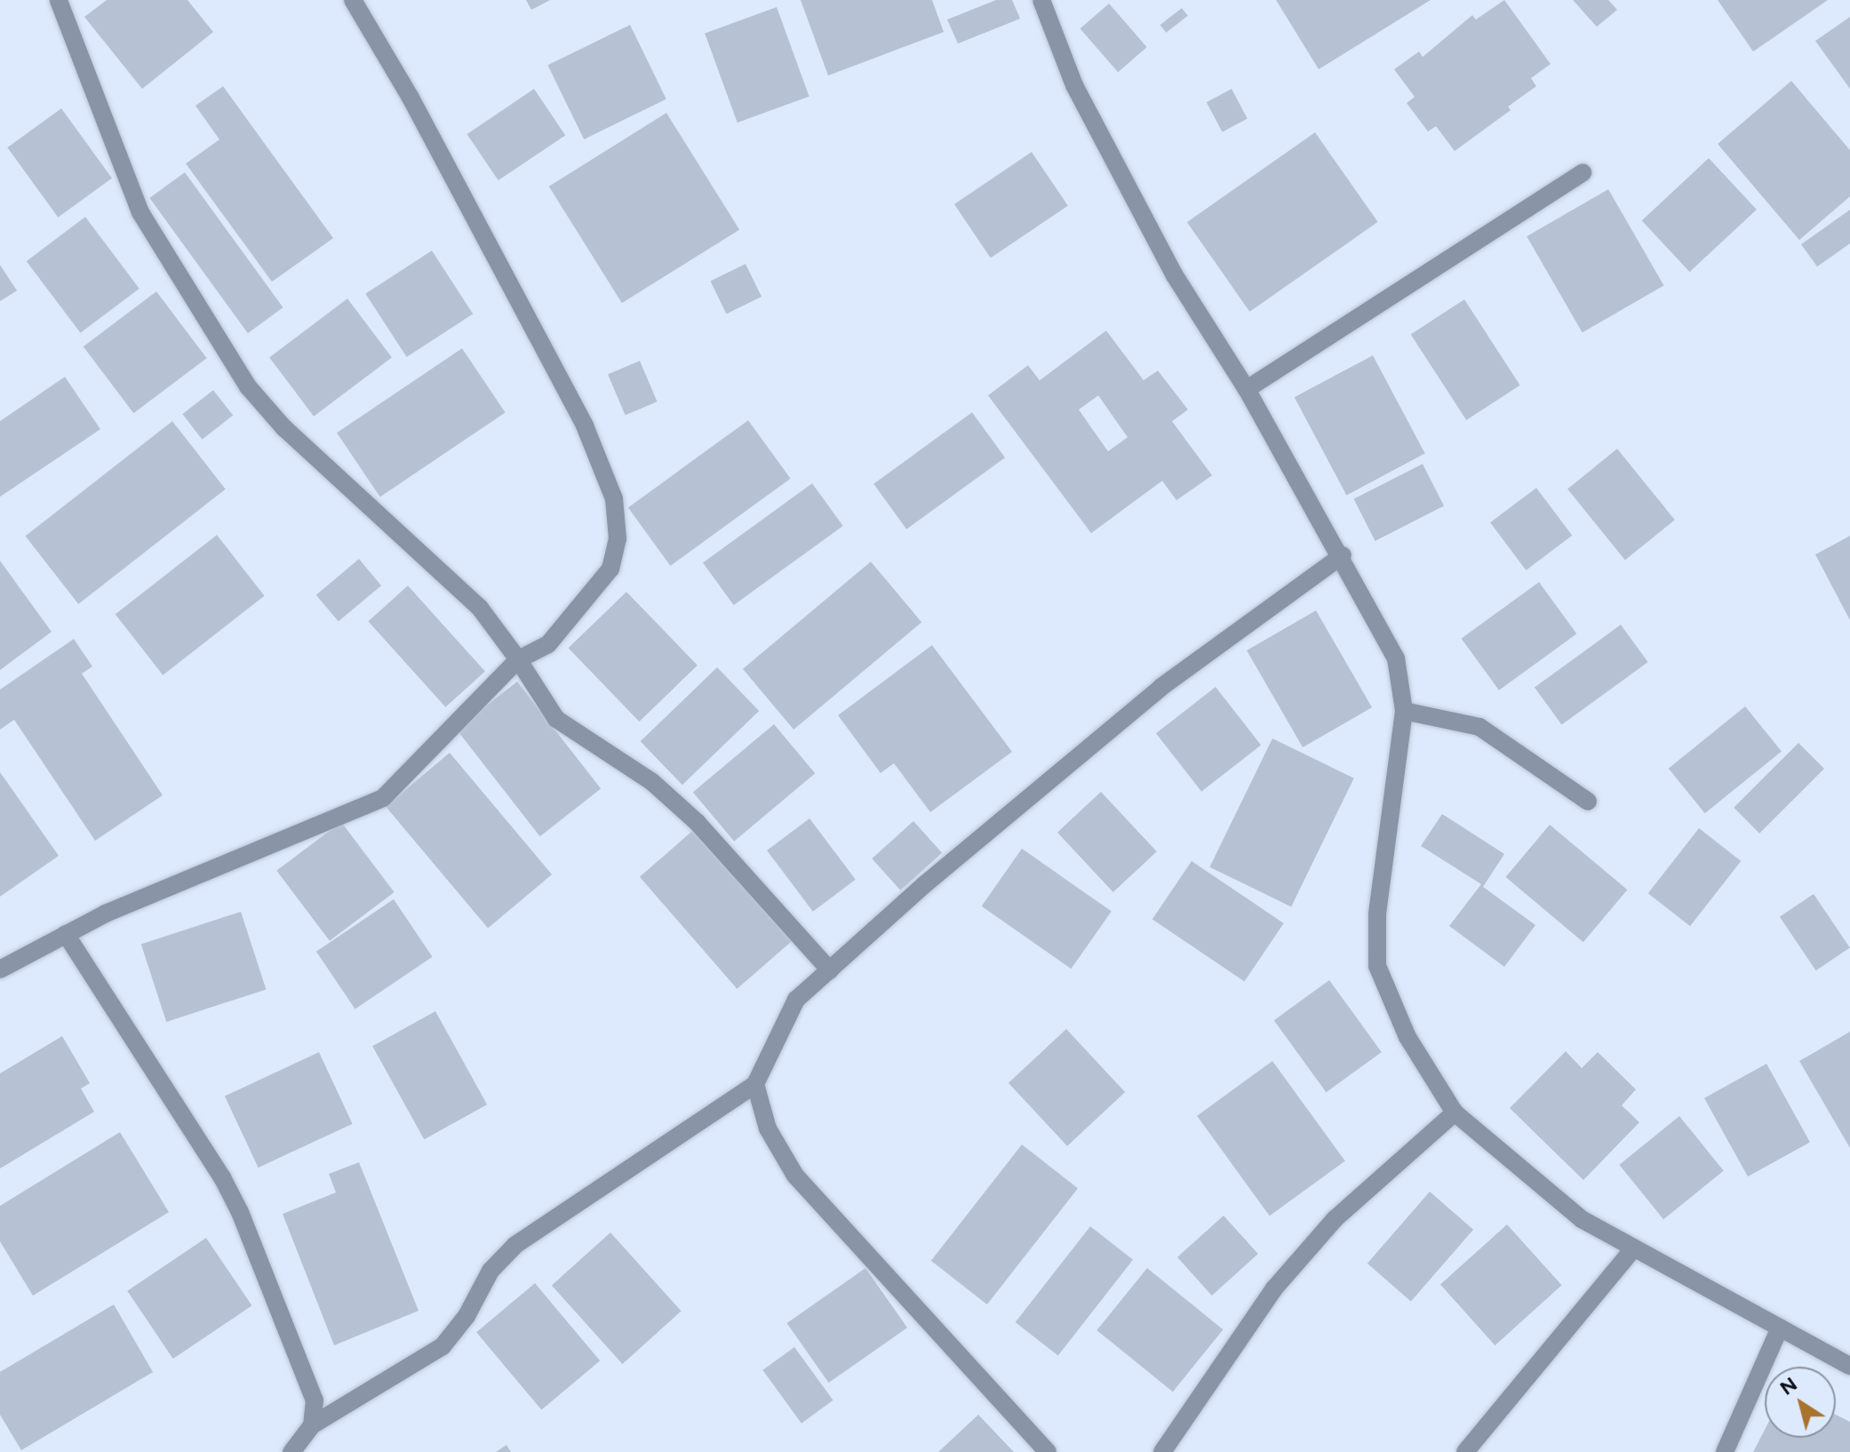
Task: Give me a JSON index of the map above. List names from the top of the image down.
{
  "north": "top left"
}
